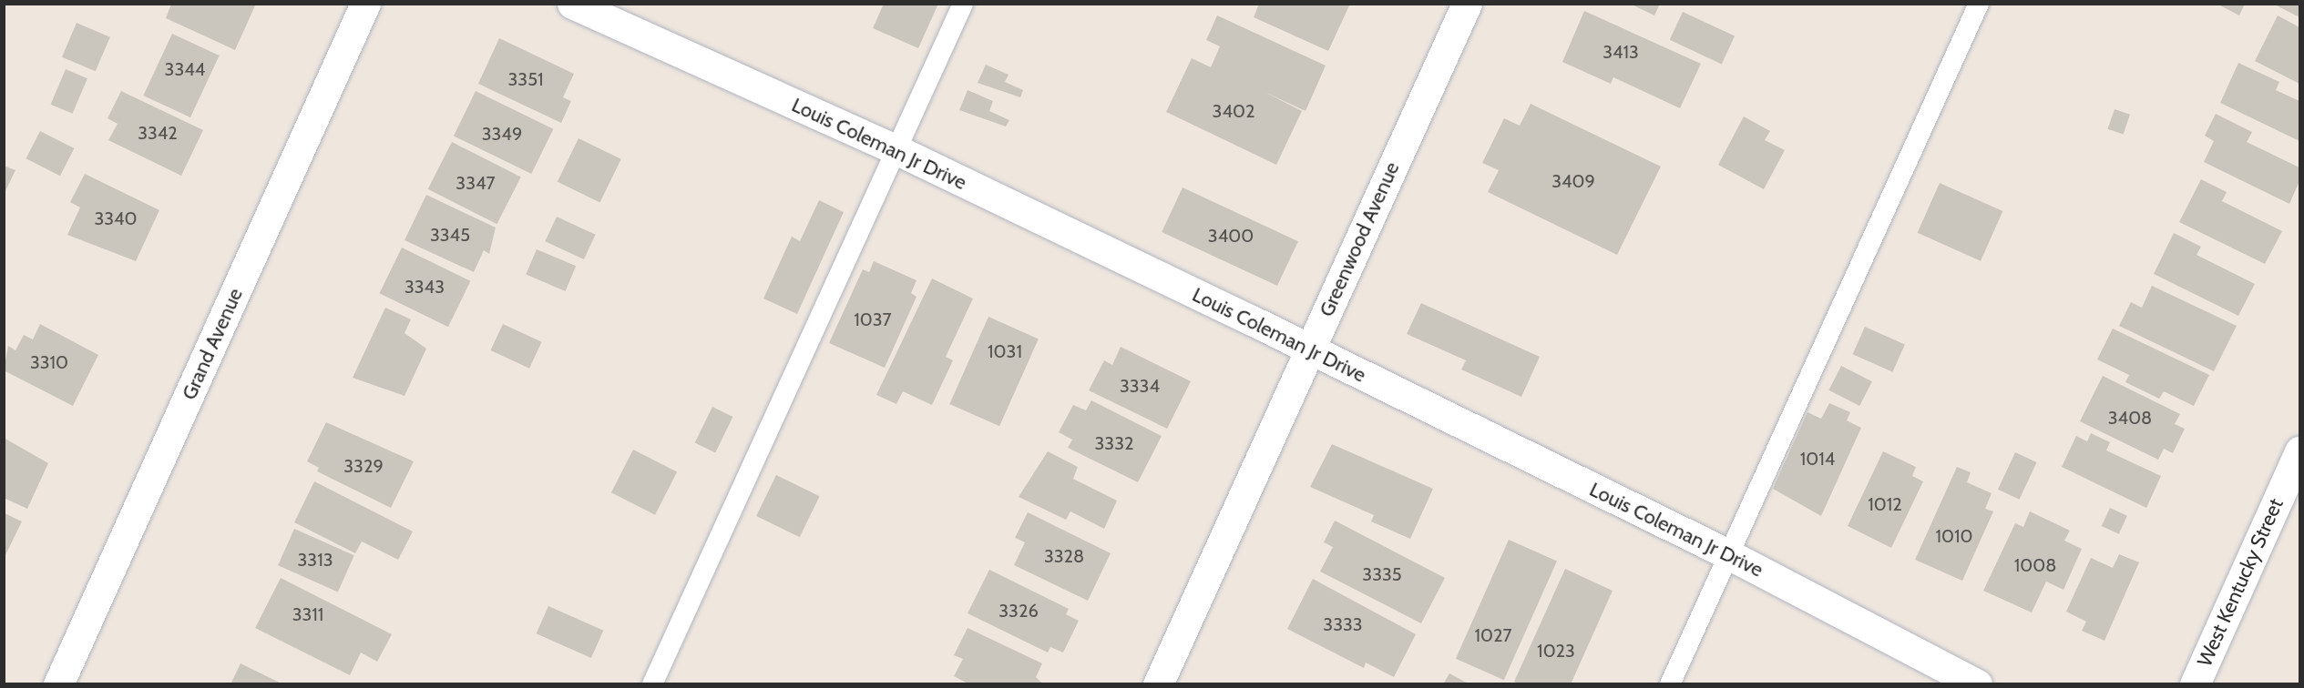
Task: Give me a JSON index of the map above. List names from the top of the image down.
{
  "streets": {
    "street": [
      "Louis Coleman Jr Drive",
      "Greenwood Avenue",
      "Grand Avenue",
      "West Kentucky Street"
    ]
  },
  "crossings": [
    ["Louis Coleman Jr Drive", "Greenwood Avenue"]
  ],
  "house_numbers": [
    "3413",
    "3344",
    "3351",
    "3402",
    "3342",
    "3349",
    "3409",
    "3347",
    "3340",
    "3345",
    "3400",
    "3343",
    "1037",
    "1031",
    "3310",
    "3334",
    "3408",
    "3332",
    "1014",
    "3329",
    "1012",
    "1010",
    "3328",
    "3313",
    "1008",
    "3335",
    "3326",
    "3311",
    "3333",
    "1027",
    "1023"
  ]
}
